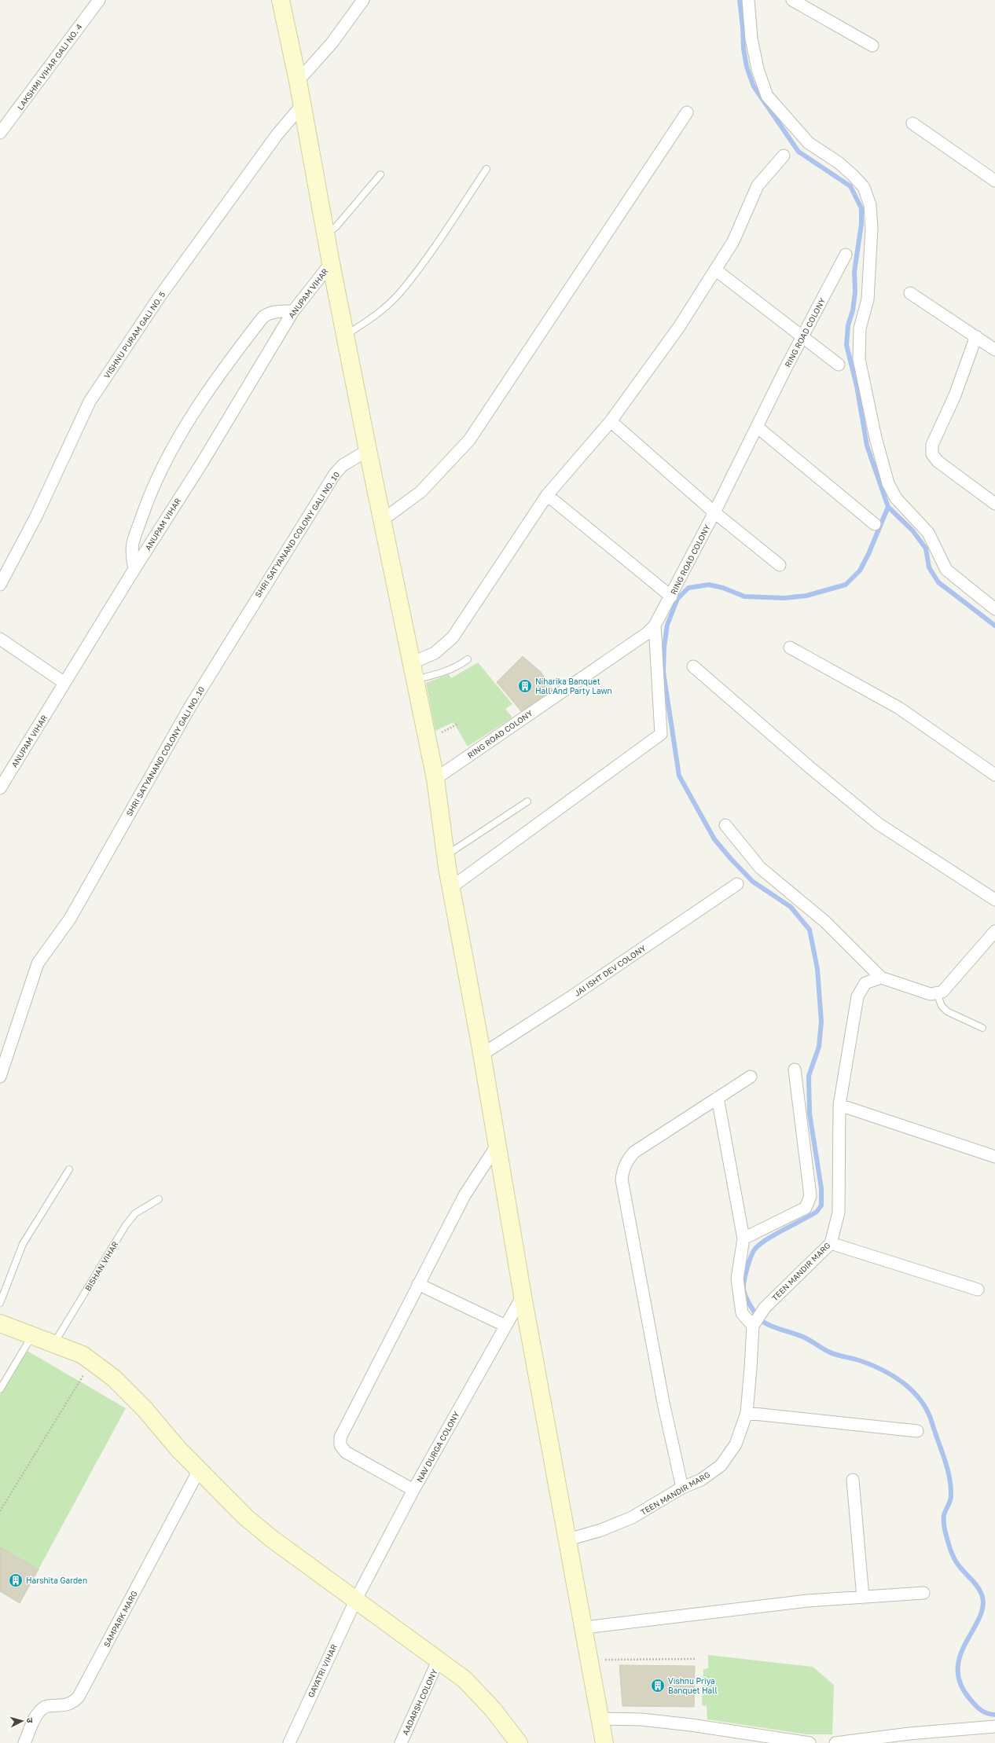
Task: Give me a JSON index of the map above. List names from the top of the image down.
{
  "streets": {
    "street": [
      "LAKSHMI VIHAR GALI NO. 4",
      "ANUPAM VIHAR",
      "RING ROAD COLONY",
      "VISHNU PURAM GALI NO. 5",
      "SHRI SATYANAND COLONY GALI NO. 10",
      "JAI ISHT DEV COLONY",
      "TEEN MANDIR MARG",
      "NAV DURGA COLONY",
      "SAMPARK MARG",
      "GAYATRI VIHAR",
      "AADARSH COLONY"
    ],
    "lane": ["BISHAN VIHAR"]
  },
  "crossings": [
    ["NAV DURGA COLONY", "GAYATRI VIHAR"]
  ],
  "places": {
    "building": ["Niharika Banquet Hall And Party Lawn", "Harshita Garden", "Vishnu Priya Banquet Hall"]
  },
  "north": "right"
}
